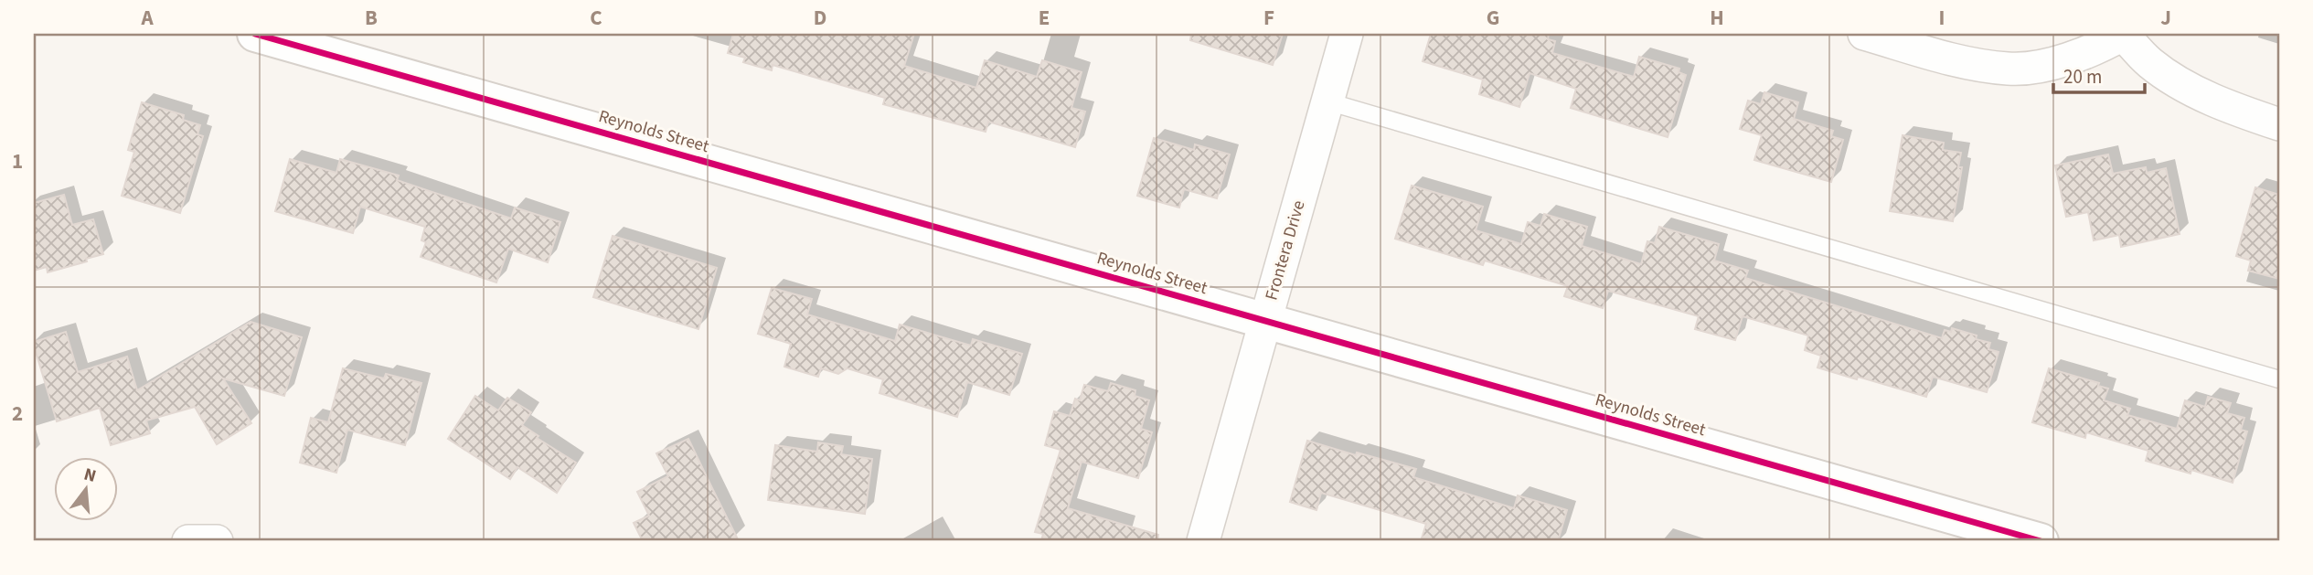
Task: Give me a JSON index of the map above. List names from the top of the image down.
{
  "streets": {
    "street": ["Reynolds Street", "Frontera Drive"]
  },
  "crossings": [
    ["Reynolds Street", "Frontera Drive"]
  ],
  "scale_bar": "20 m",
  "north": "top",
  "grid": {
    "columns": [
      "A",
      "B",
      "C",
      "D",
      "E",
      "F",
      "G",
      "H",
      "I",
      "J"
    ],
    "rows": ["1", "2"]
  }
}
